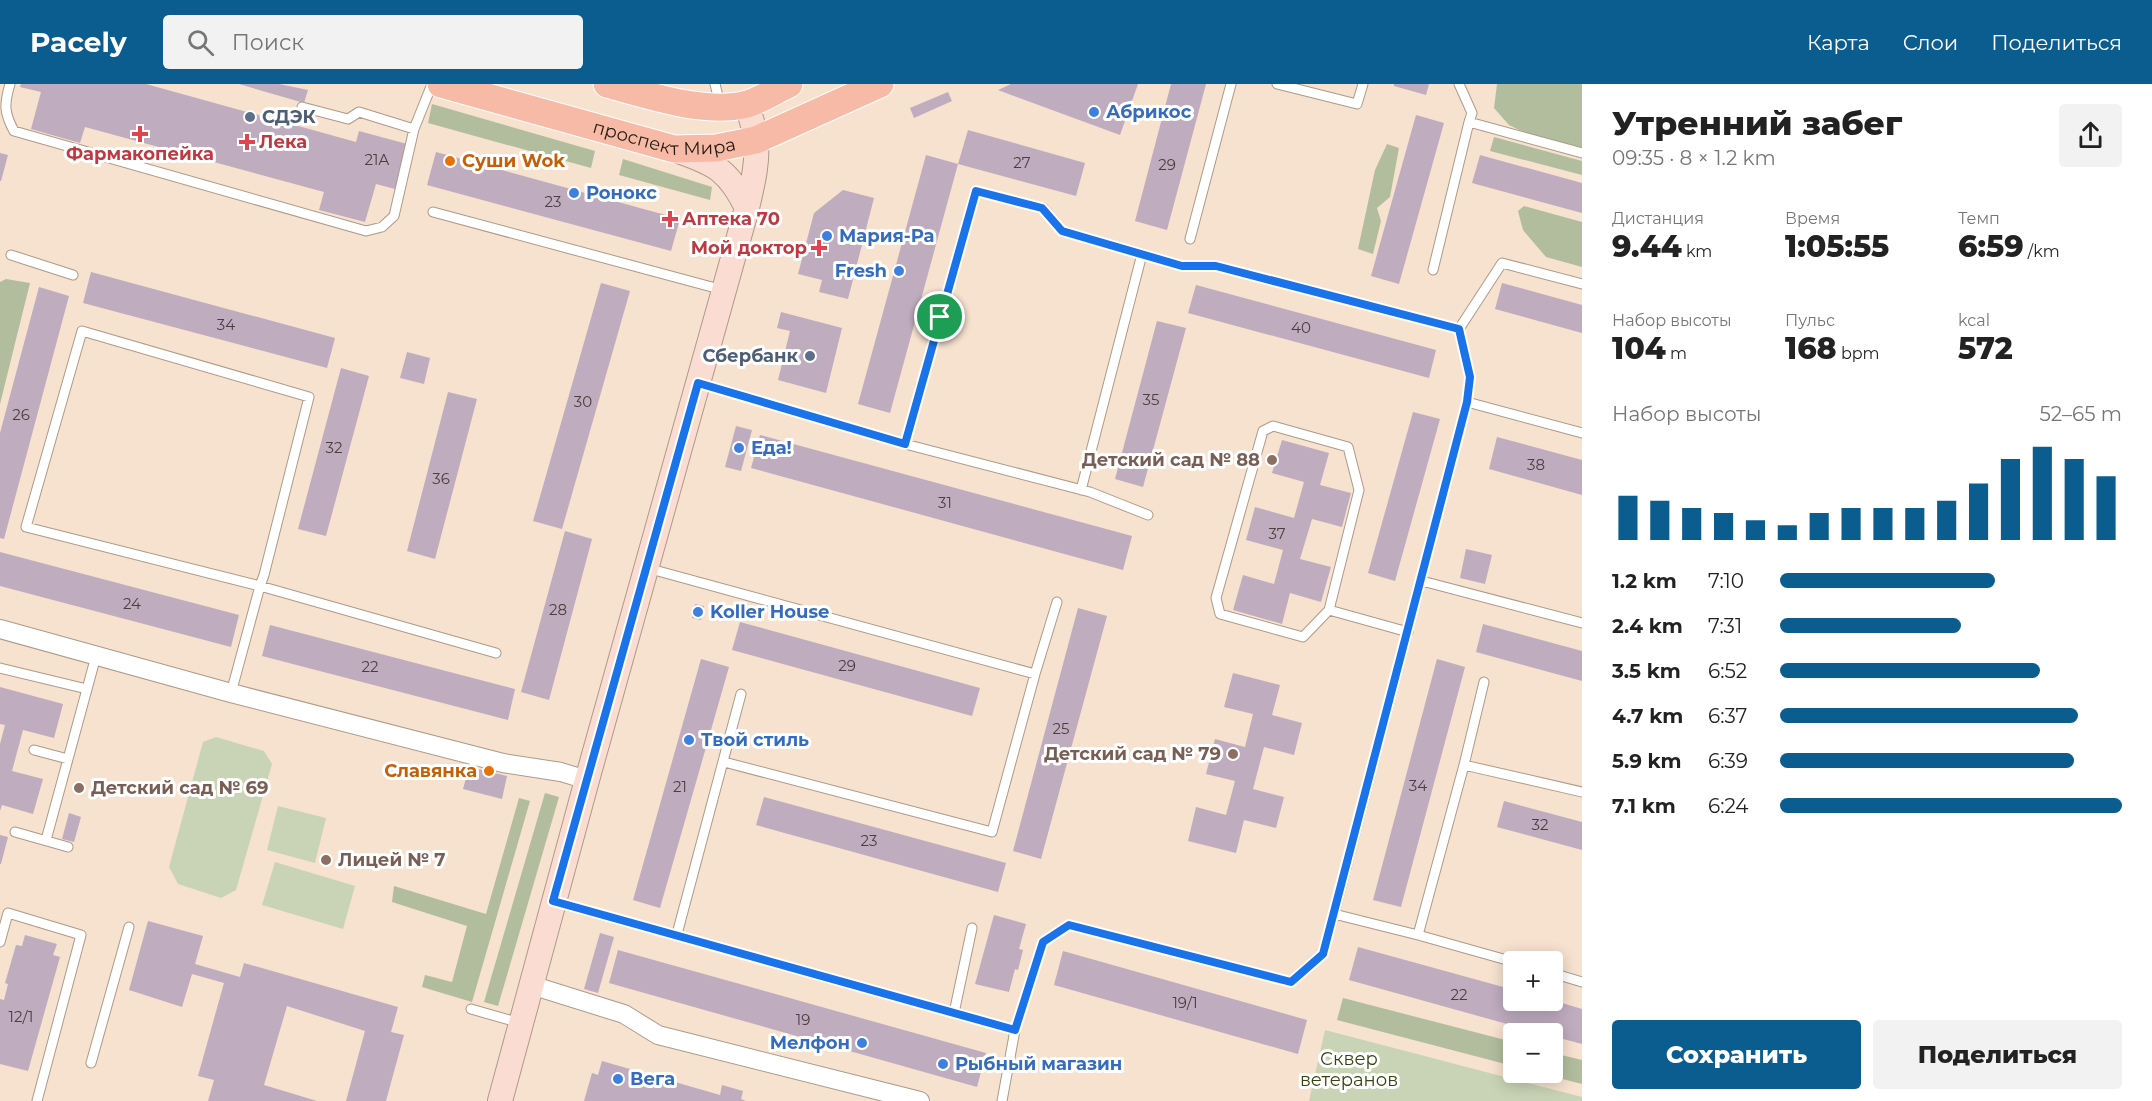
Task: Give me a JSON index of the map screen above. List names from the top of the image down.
{
  "streets": {
    "main road": ["проспект Мира"]
  },
  "parks": ["Сквер ветеранов"],
  "places": {
    "other": [
      "Абрикос",
      "СДЭК",
      "Суши Wok",
      "Ронокс",
      "Мария-Ра",
      "Fresh",
      "Сбербанк",
      "Еда!",
      "Детский сад № 88",
      "Koller House",
      "Твой стиль",
      "Детский сад № 79",
      "Славянка",
      "Детский сад № 69",
      "Лицей № 7",
      "Мелфон",
      "Рыбный магазин",
      "Вега"
    ],
    "health": [
      "Фармакопейка",
      "Лека",
      "Аптека 70",
      "Мой доктор"
    ]
  },
  "house_numbers": [
    "21А",
    "27",
    "29",
    "23",
    "34",
    "40",
    "35",
    "30",
    "26",
    "32",
    "38",
    "36",
    "31",
    "37",
    "24",
    "28",
    "29",
    "22",
    "25",
    "34",
    "21",
    "32",
    "23",
    "22",
    "19/1",
    "12/1",
    "19"
  ],
  "page": {
    "header": "Pacely",
    "search": "Поиск",
    "nav": ["Карта", "Слои", "Поделиться"],
    "heading": ["Утренний забег", "09:35 · 8 × 1.2 km"],
    "stats": [
      ["Дистанция", "9.44 km"],
      ["Время", "1:05:55"],
      ["Темп", "6:59 /km"],
      ["Набор высоты", "104 m"],
      ["Пульс", "168 bpm"],
      ["kcal", "572"]
    ],
    "chart": ["Набор высоты", "52–65 m"],
    "list": [
      {
        "name": "1.2 km",
        "note": "7:10"
      },
      {
        "name": "2.4 km",
        "note": "7:31"
      },
      {
        "name": "3.5 km",
        "note": "6:52"
      },
      {
        "name": "4.7 km",
        "note": "6:37"
      },
      {
        "name": "5.9 km",
        "note": "6:39"
      },
      {
        "name": "7.1 km",
        "note": "6:24"
      }
    ],
    "map_buttons": ["+", "−"],
    "buttons": ["Сохранить", "Поделиться"]
  }
}
